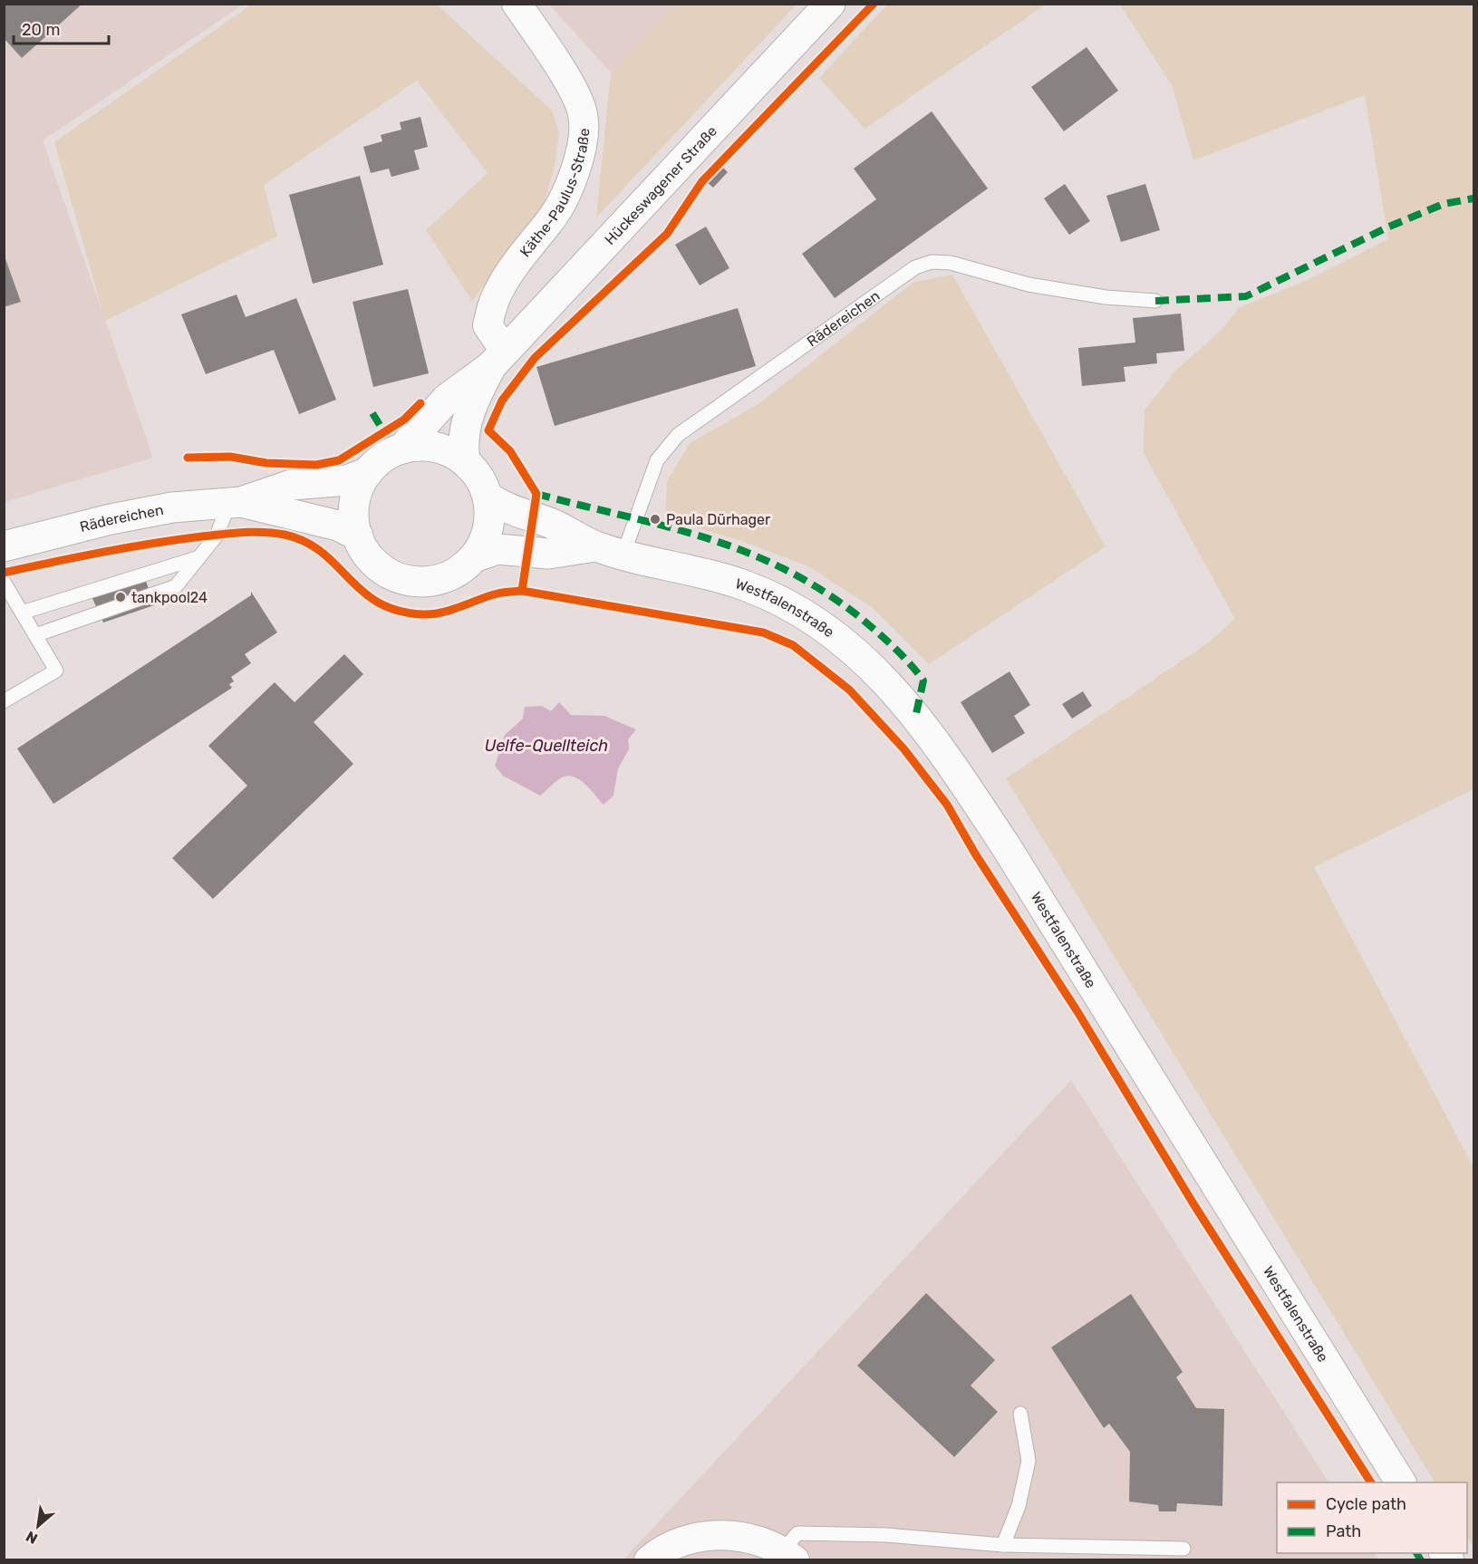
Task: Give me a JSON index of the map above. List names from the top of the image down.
{
  "streets": {
    "main road": ["Hückeswagener Straße", "Rädereichen", "Westfalenstraße"],
    "street": ["Käthe-Paulus-Straße"]
  },
  "crossings": [
    ["Hückeswagener Straße", "Käthe-Paulus-Straße"],
    ["Hückeswagener Straße", "Rädereichen"],
    ["Hückeswagener Straße", "Westfalenstraße"],
    ["Rädereichen", "Westfalenstraße"]
  ],
  "water": ["Uelfe-Quellteich"],
  "places": ["Paula Dürhager", "tankpool24"],
  "legend": ["Cycle path", "Path"],
  "scale_bar": "20 m",
  "north": "bottom left"
}
